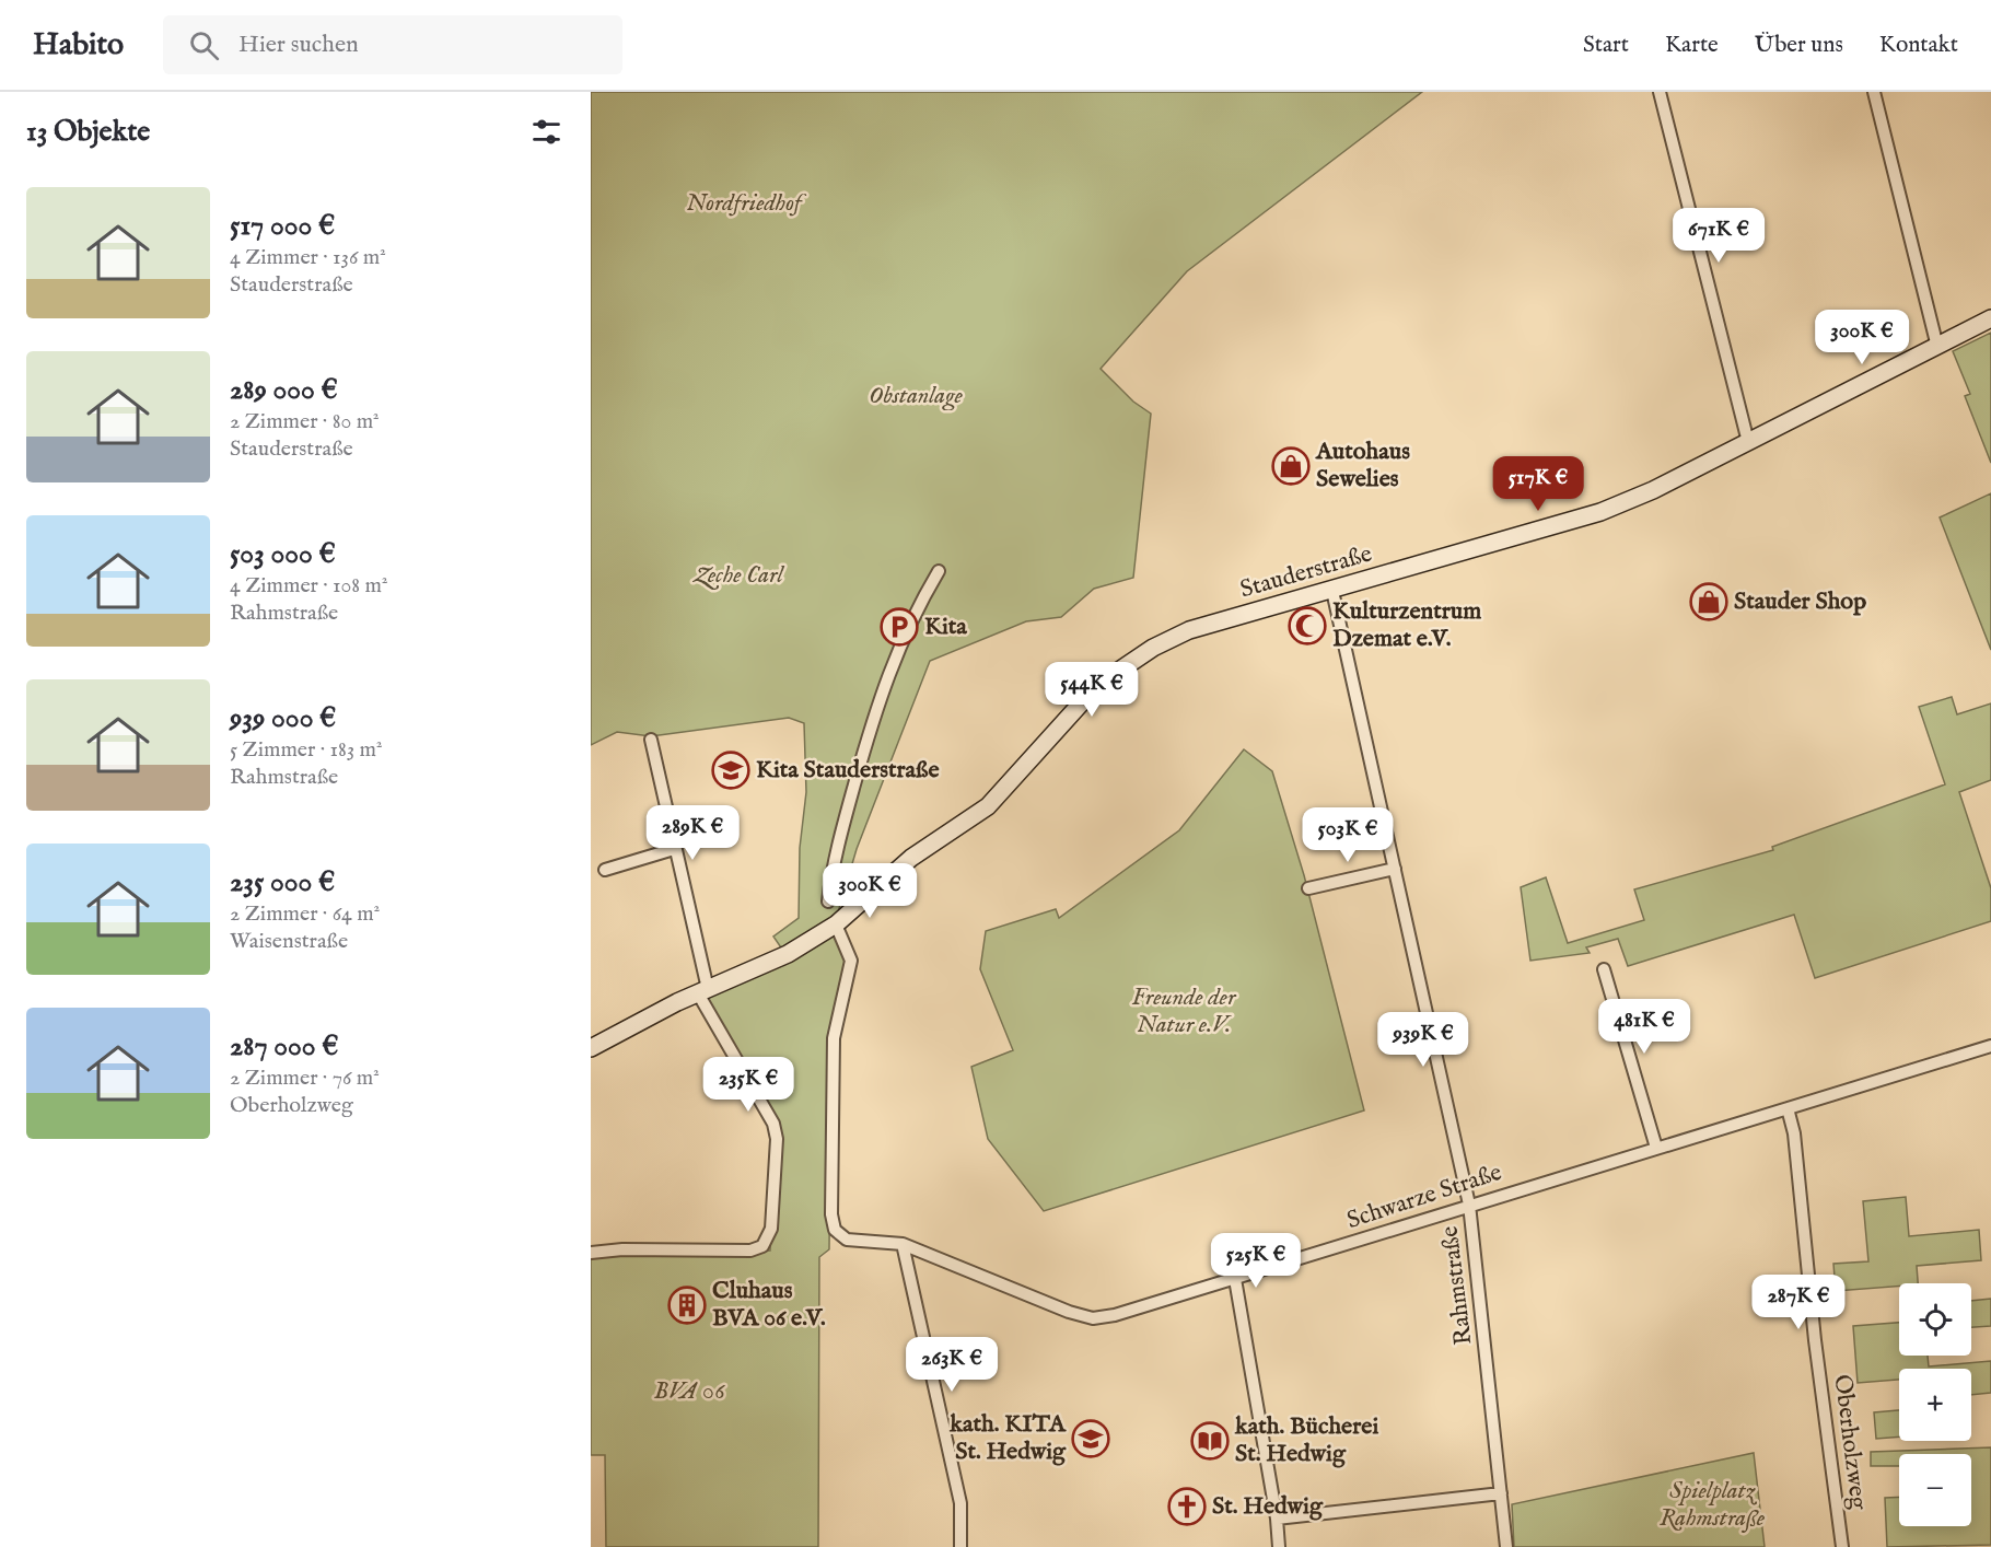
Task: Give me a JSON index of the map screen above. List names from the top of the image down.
{
  "streets": {
    "main road": ["Stauderstraße"],
    "street": ["Schwarze Straße", "Rahmstraße", "Oberholzweg"]
  },
  "crossings": [
    ["Stauderstraße", "Schwarze Straße"],
    ["Stauderstraße", "Rahmstraße"],
    ["Schwarze Straße", "Rahmstraße"],
    ["Schwarze Straße", "Oberholzweg"]
  ],
  "parks": [
    "Nordfriedhof",
    "Obstanlage",
    "Zeche Carl",
    "Freunde der Natur e.V.",
    "BVA 06",
    "Spielplatz Rahmstraße"
  ],
  "places": {
    "shop": ["Autohaus Sewelies", "Stauder Shop"],
    "mosque": ["Kulturzentrum Dzemat e.V."],
    "parking": ["Kita"],
    "school or university": ["Kita Stauderstraße", "kath. KITA St. Hedwig"],
    "building": ["Cluhaus BVA 06 e.V."],
    "library": ["kath. Bücherei St. Hedwig"],
    "church": ["St. Hedwig"]
  },
  "page": {
    "header": "Habito",
    "search": "Hier suchen",
    "nav": [
      "Start",
      "Karte",
      "Über uns",
      "Kontakt"
    ],
    "heading": "13 Objekte",
    "list": [
      {
        "name": "517 000 €",
        "note": "4 Zimmer · 136 m² · Stauderstraße"
      },
      {
        "name": "289 000 €",
        "note": "2 Zimmer · 80 m² · Stauderstraße"
      },
      {
        "name": "503 000 €",
        "note": "4 Zimmer · 108 m² · Rahmstraße"
      },
      {
        "name": "939 000 €",
        "note": "5 Zimmer · 183 m² · Rahmstraße"
      },
      {
        "name": "235 000 €",
        "note": "2 Zimmer · 64 m² · Waisenstraße"
      },
      {
        "name": "287 000 €",
        "note": "2 Zimmer · 76 m² · Oberholzweg"
      }
    ],
    "price": [
      "671K €",
      "300K €",
      "517K €",
      "544K €",
      "289K €",
      "503K €",
      "300K €",
      "481K €",
      "939K €",
      "235K €",
      "525K €",
      "287K €",
      "263K €"
    ],
    "map_buttons": ["+", "−"]
  }
}
